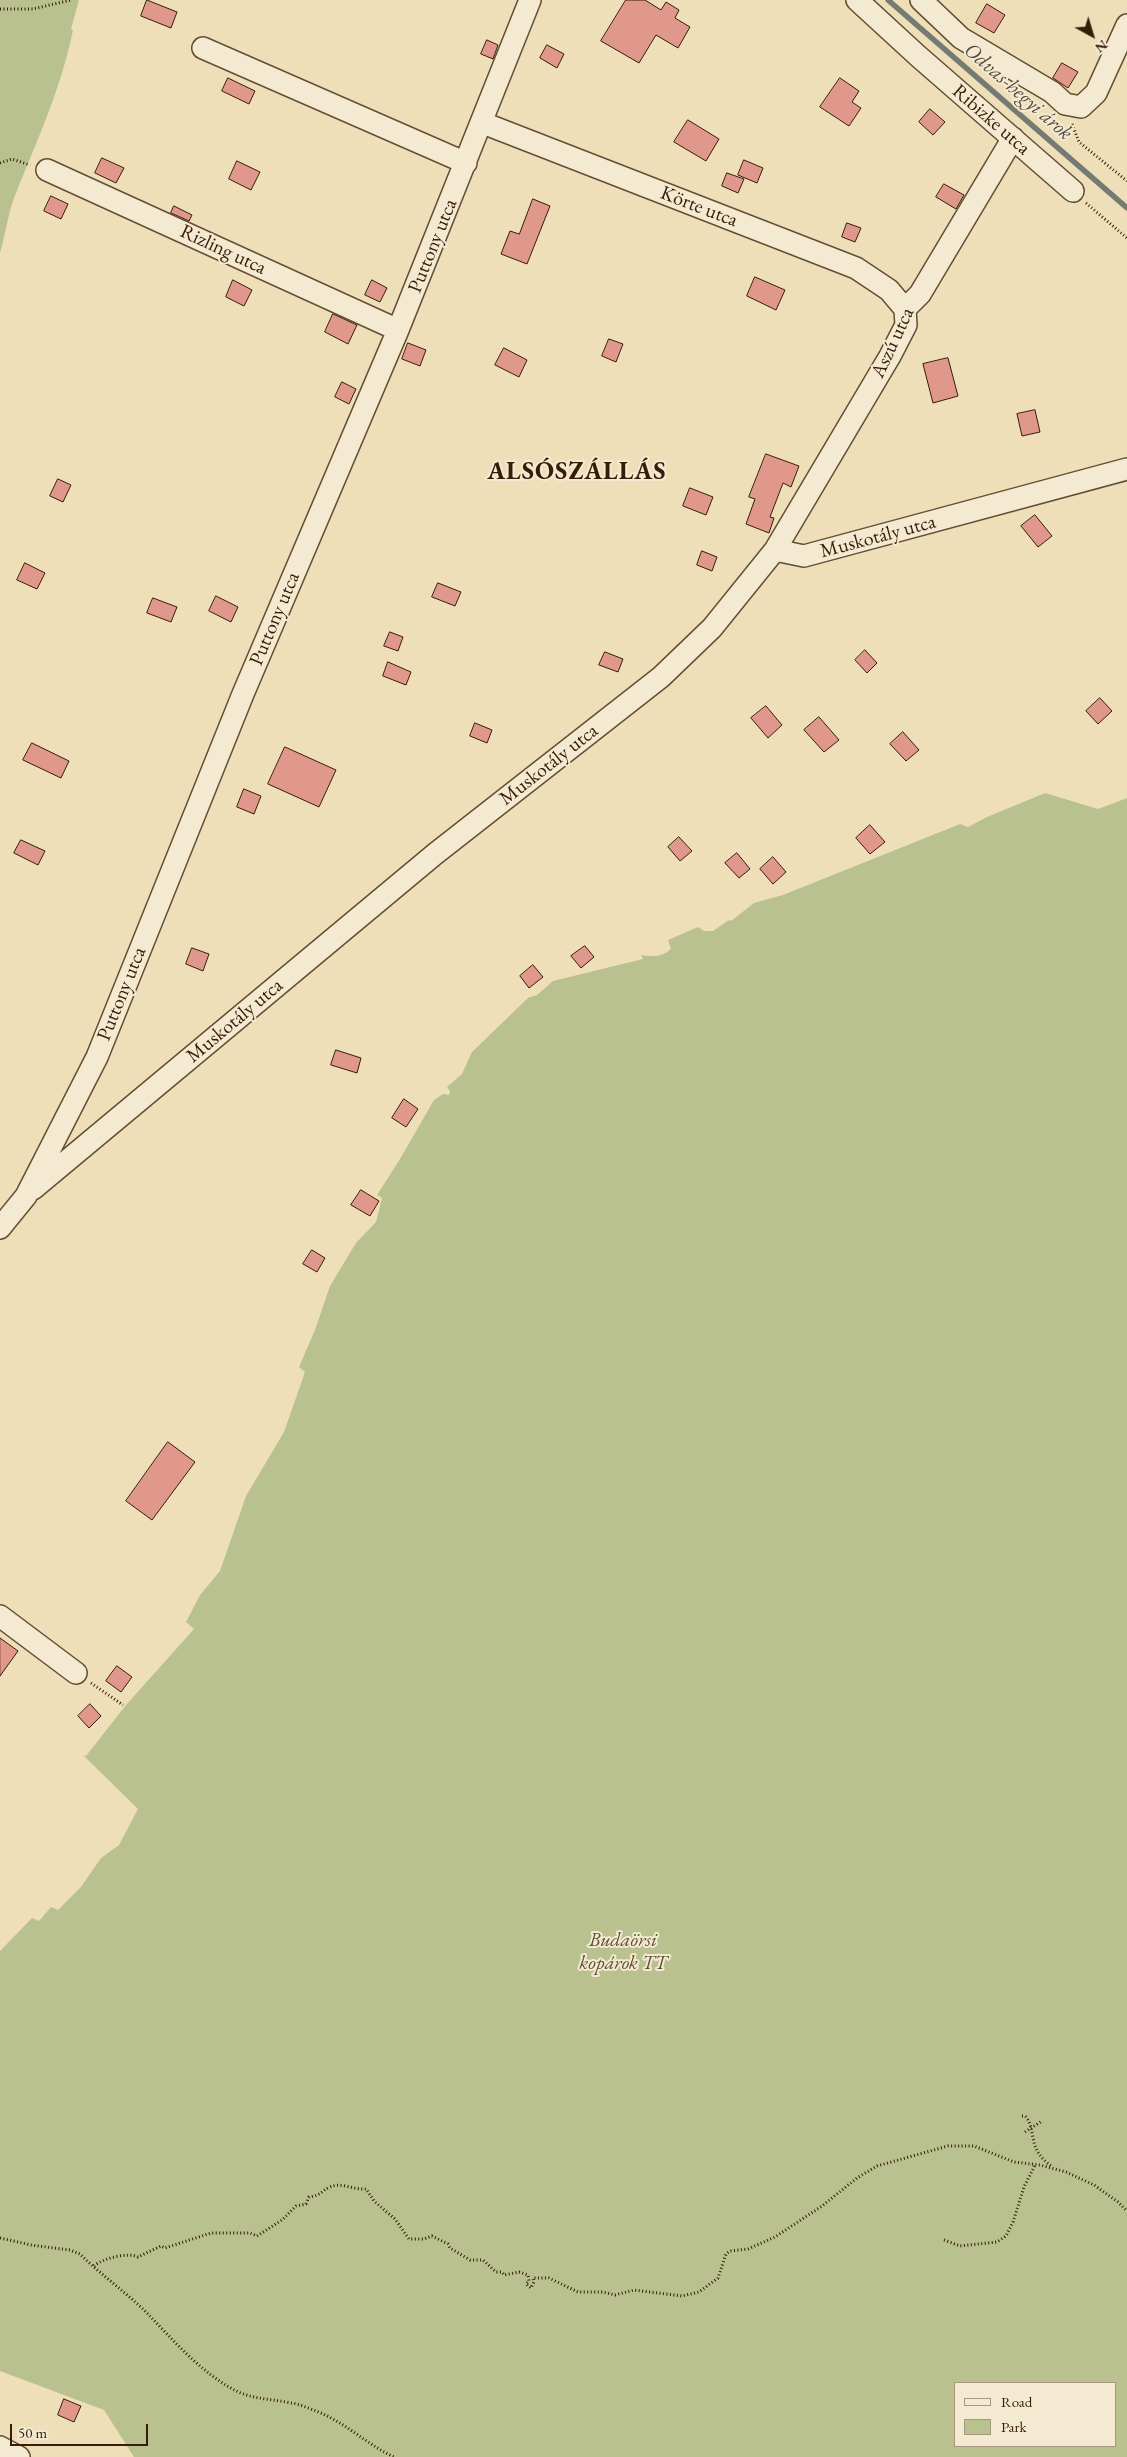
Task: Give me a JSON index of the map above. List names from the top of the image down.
{
  "streets": {
    "street": [
      "Ribizke utca",
      "Körte utca",
      "Puttony utca",
      "Rizling utca",
      "Aszú utca",
      "Muskotály utca"
    ]
  },
  "crossings": [
    ["Ribizke utca", "Aszú utca"],
    ["Körte utca", "Puttony utca"],
    ["Körte utca", "Aszú utca"],
    ["Puttony utca", "Rizling utca"],
    ["Puttony utca", "Muskotály utca"],
    ["Aszú utca", "Muskotály utca"]
  ],
  "districts": ["ALSÓSZÁLLÁS"],
  "water": ["Odvas-hegyi árok"],
  "parks": ["Budaörsi kopárok TT"],
  "legend": ["Road", "Park"],
  "scale_bar": "50 m",
  "north": "bottom right"
}
